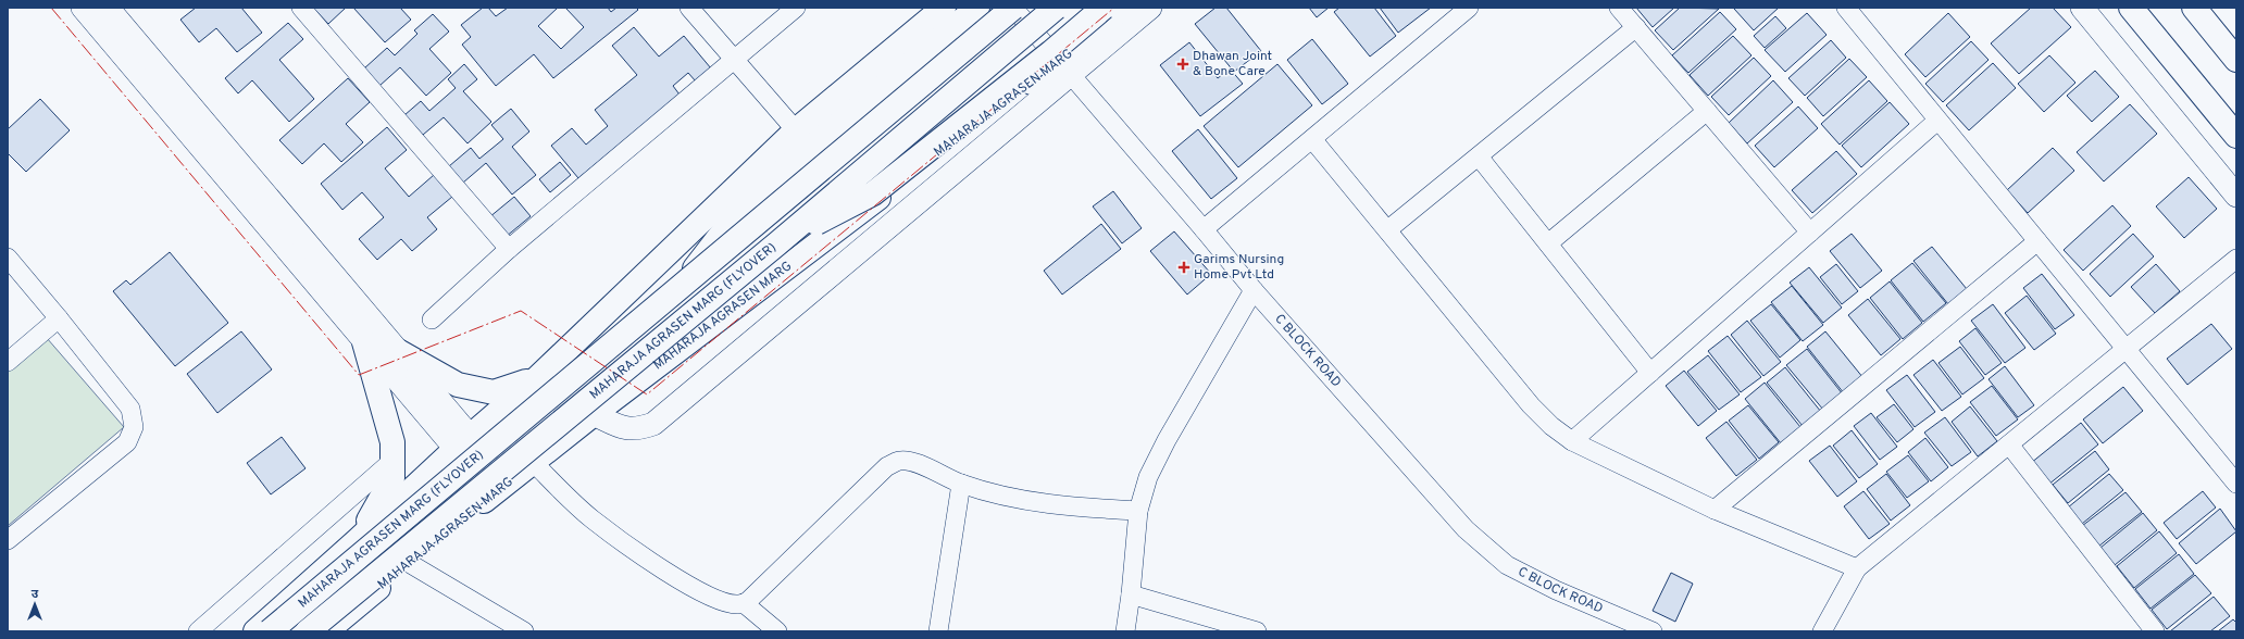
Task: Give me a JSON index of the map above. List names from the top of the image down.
{
  "streets": {
    "main road": ["MAHARAJA AGRASEN MARG", "MAHARAJA AGRASEN MARG (FLYOVER)"],
    "street": ["C BLOCK ROAD"]
  },
  "crossings": [
    ["MAHARAJA AGRASEN MARG", "C BLOCK ROAD"],
    ["MAHARAJA AGRASEN MARG (FLYOVER)", "C BLOCK ROAD"]
  ],
  "places": {
    "health": ["Dhawan Joint & Bone Care", "Garims Nursing Home Pvt Ltd"]
  },
  "north": "top"
}
